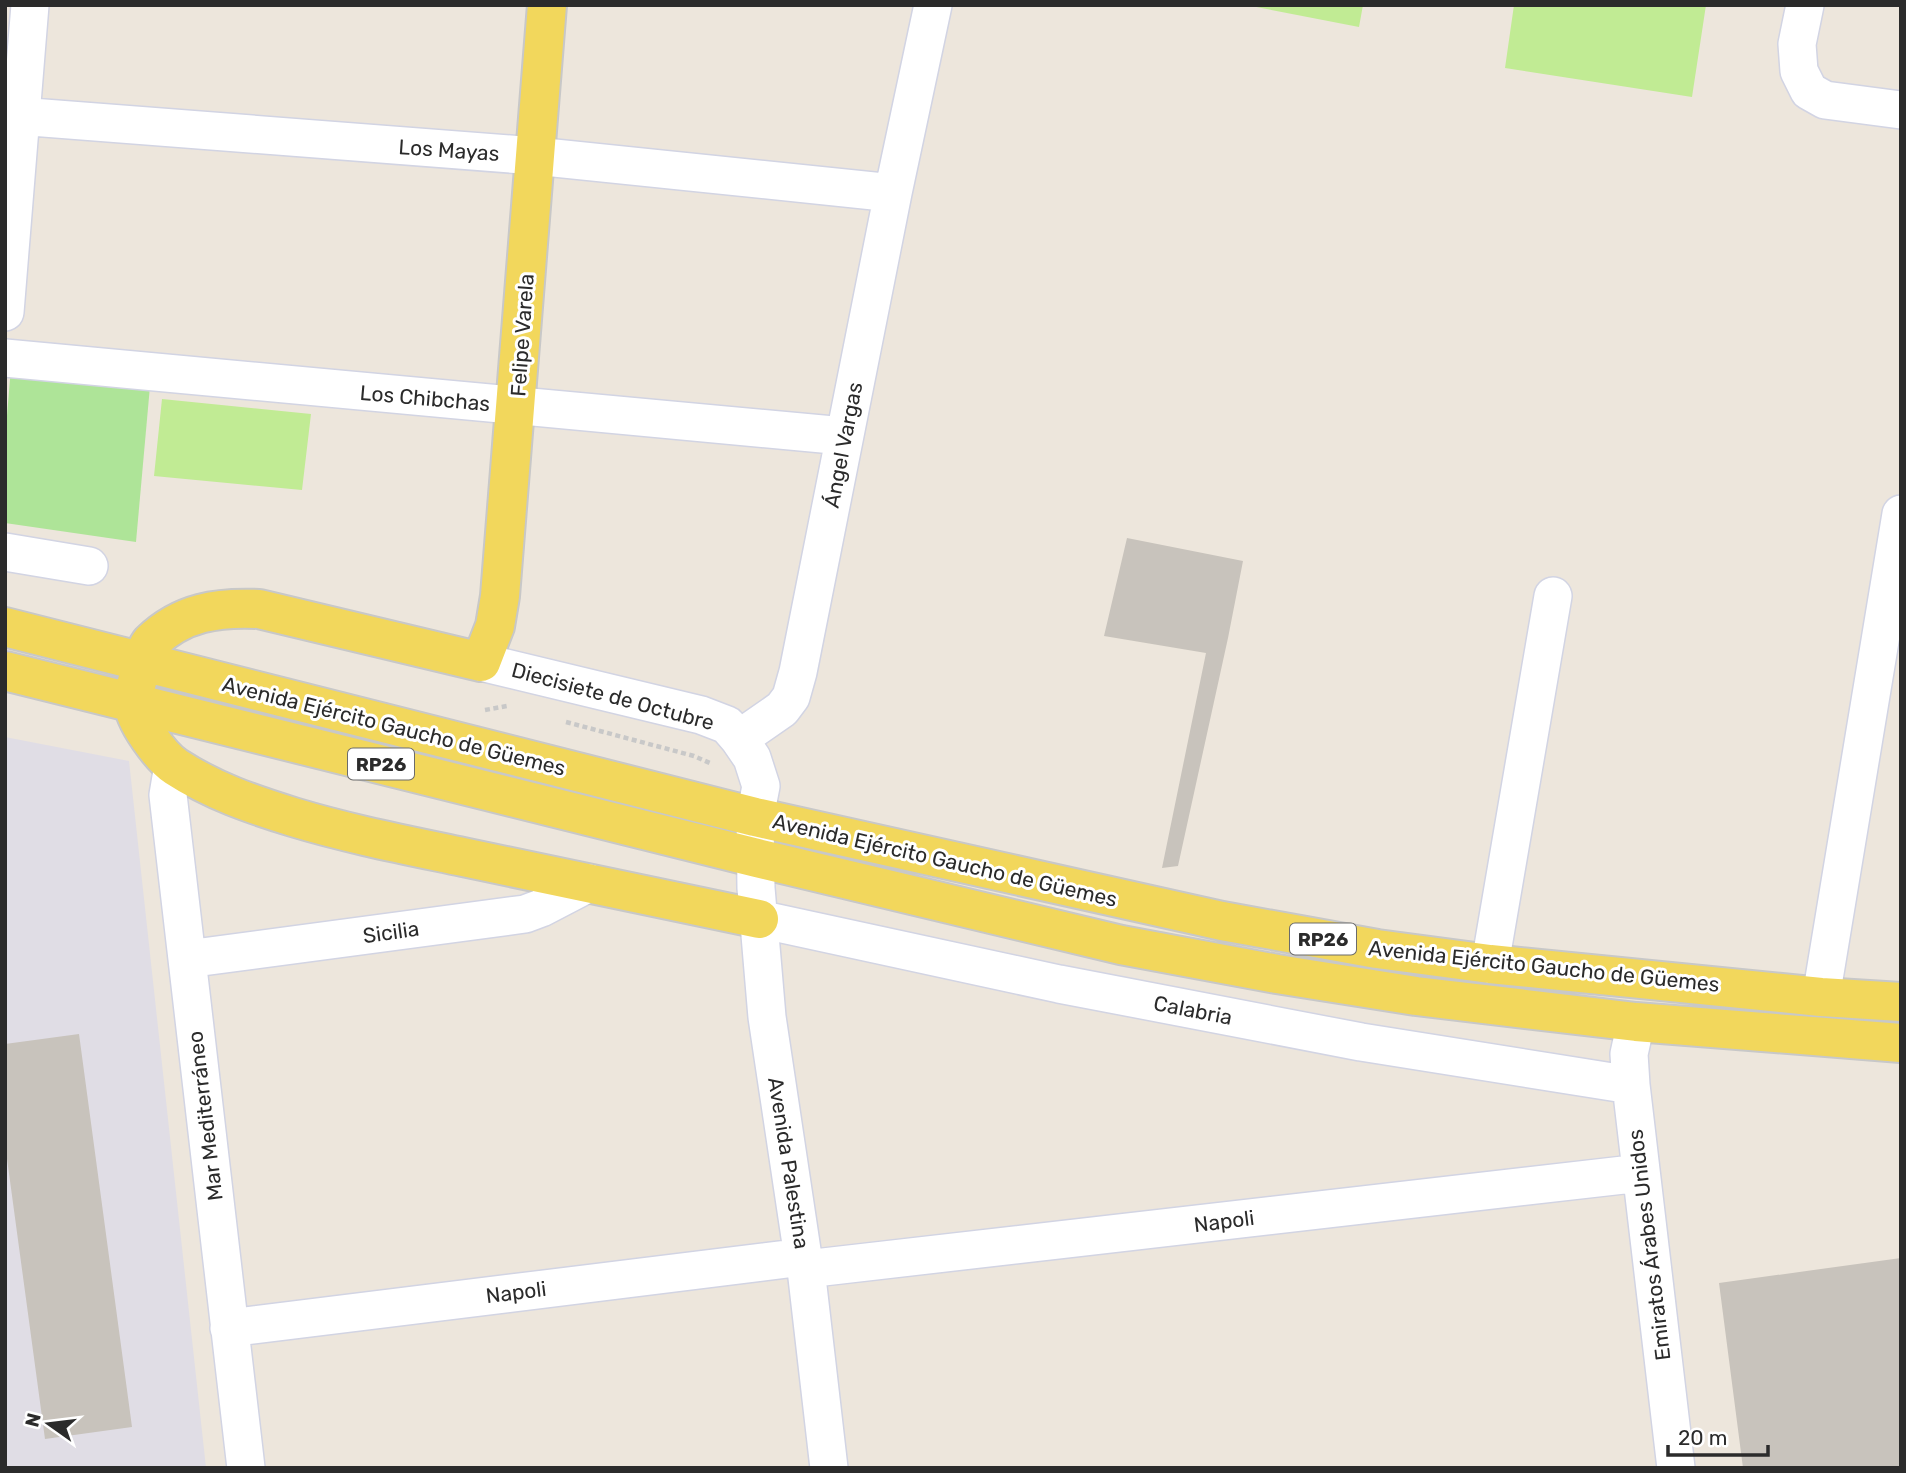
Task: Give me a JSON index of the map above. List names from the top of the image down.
{
  "streets": {
    "main road": ["Felipe Varela", "Avenida Ejército Gaucho de Güemes", "RP26"],
    "street": [
      "Los Mayas",
      "Los Chibchas",
      "Ángel Vargas",
      "Diecisiete de Octubre",
      "Sicilia",
      "Calabria",
      "Mar Mediterráneo",
      "Avenida Palestina",
      "Napoli",
      "Emiratos Árabes Unidos"
    ]
  },
  "crossings": [
    ["Los Mayas", "Felipe Varela"],
    ["Los Mayas", "Ángel Vargas"],
    ["Felipe Varela", "Los Chibchas"],
    ["Felipe Varela", "Diecisiete de Octubre"],
    ["Los Chibchas", "Ángel Vargas"],
    ["Ángel Vargas", "Diecisiete de Octubre"],
    ["Avenida Ejército Gaucho de Güemes", "Avenida Palestina"],
    ["Avenida Ejército Gaucho de Güemes", "Emiratos Árabes Unidos"],
    ["Sicilia", "Mar Mediterráneo"],
    ["Calabria", "Avenida Palestina"],
    ["Calabria", "Emiratos Árabes Unidos"],
    ["Mar Mediterráneo", "Napoli"],
    ["Avenida Palestina", "Napoli"],
    ["Napoli", "Emiratos Árabes Unidos"]
  ],
  "scale_bar": "20 m",
  "north": "left"
}
